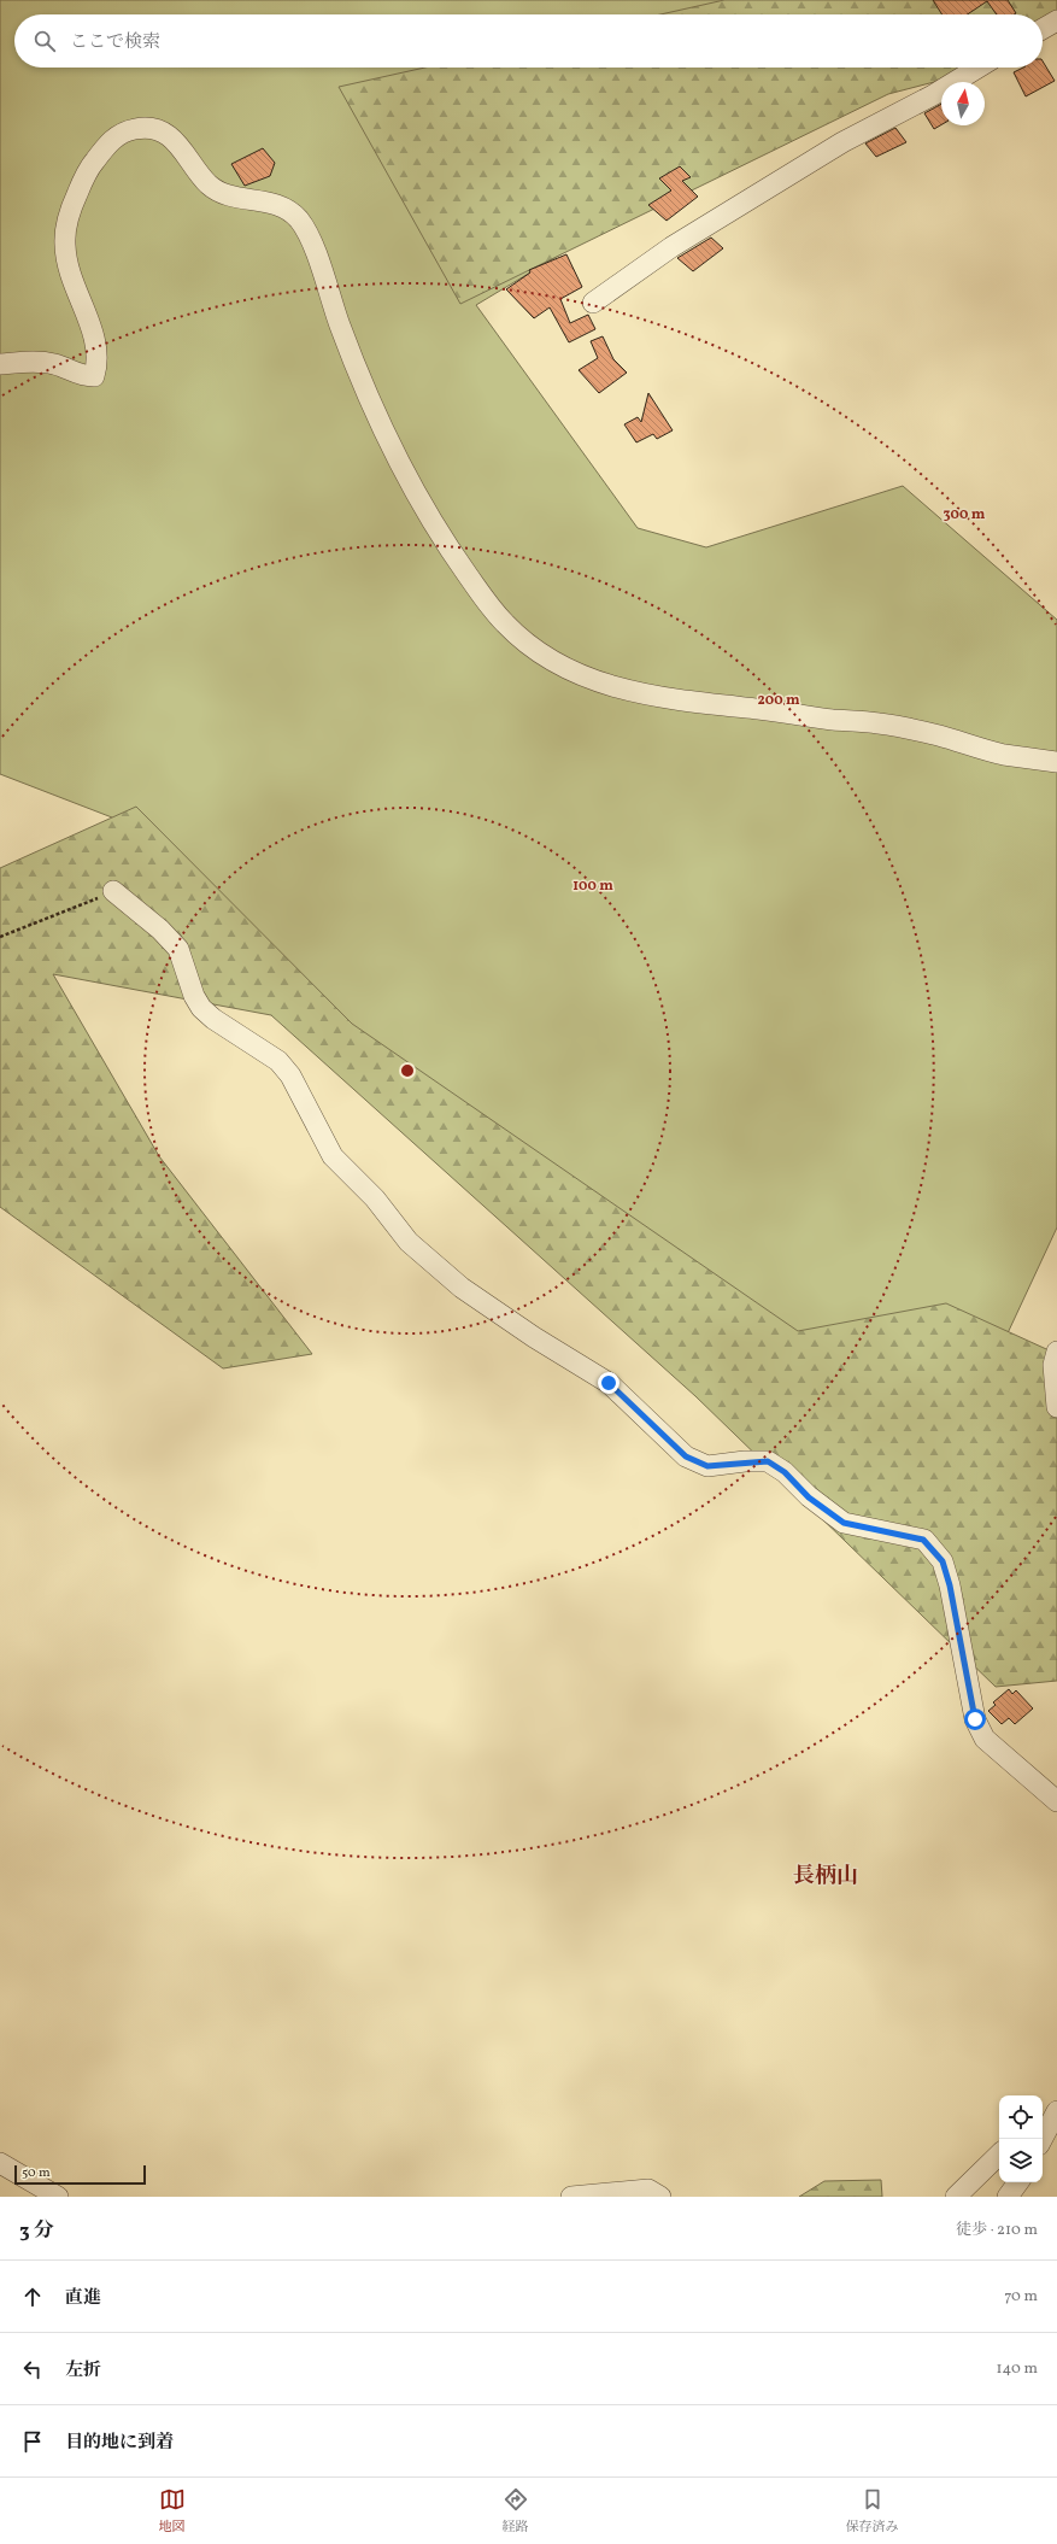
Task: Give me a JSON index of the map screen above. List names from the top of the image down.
{
  "districts": ["長柄山"],
  "scale_bar": "50 m",
  "north": "top",
  "page": {
    "search": "ここで検索",
    "scale": "50 m",
    "heading": ["3 分", "徒歩 · 210 m"],
    "list": [
      ["直進", "70 m"],
      ["左折", "140 m"],
      "目的地に到着"
    ],
    "nav": ["地図", "経路", "保存済み"]
  },
  "rings": ["300 m", "200 m", "100 m"]
}
